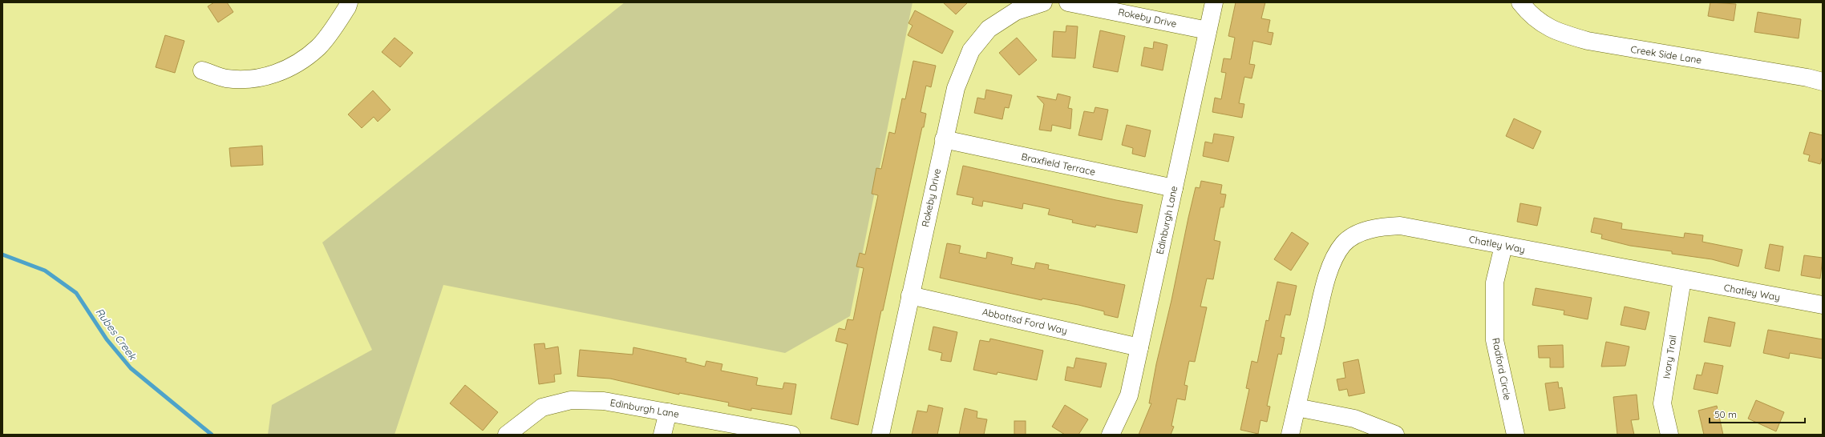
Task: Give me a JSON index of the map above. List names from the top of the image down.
{
  "streets": {
    "street": [
      "Rokeby Drive",
      "Creek Side Lane",
      "Braxfield Terrace",
      "Edinburgh Lane",
      "Chatley Way",
      "Abbottsd Ford Way",
      "Ivory Trail",
      "Radford Circle"
    ]
  },
  "crossings": [
    ["Rokeby Drive", "Braxfield Terrace"],
    ["Rokeby Drive", "Edinburgh Lane"],
    ["Rokeby Drive", "Abbottsd Ford Way"],
    ["Braxfield Terrace", "Edinburgh Lane"],
    ["Edinburgh Lane", "Abbottsd Ford Way"],
    ["Chatley Way", "Ivory Trail"],
    ["Chatley Way", "Radford Circle"]
  ],
  "water": ["Rubes Creek"],
  "scale_bar": "50 m"
}
